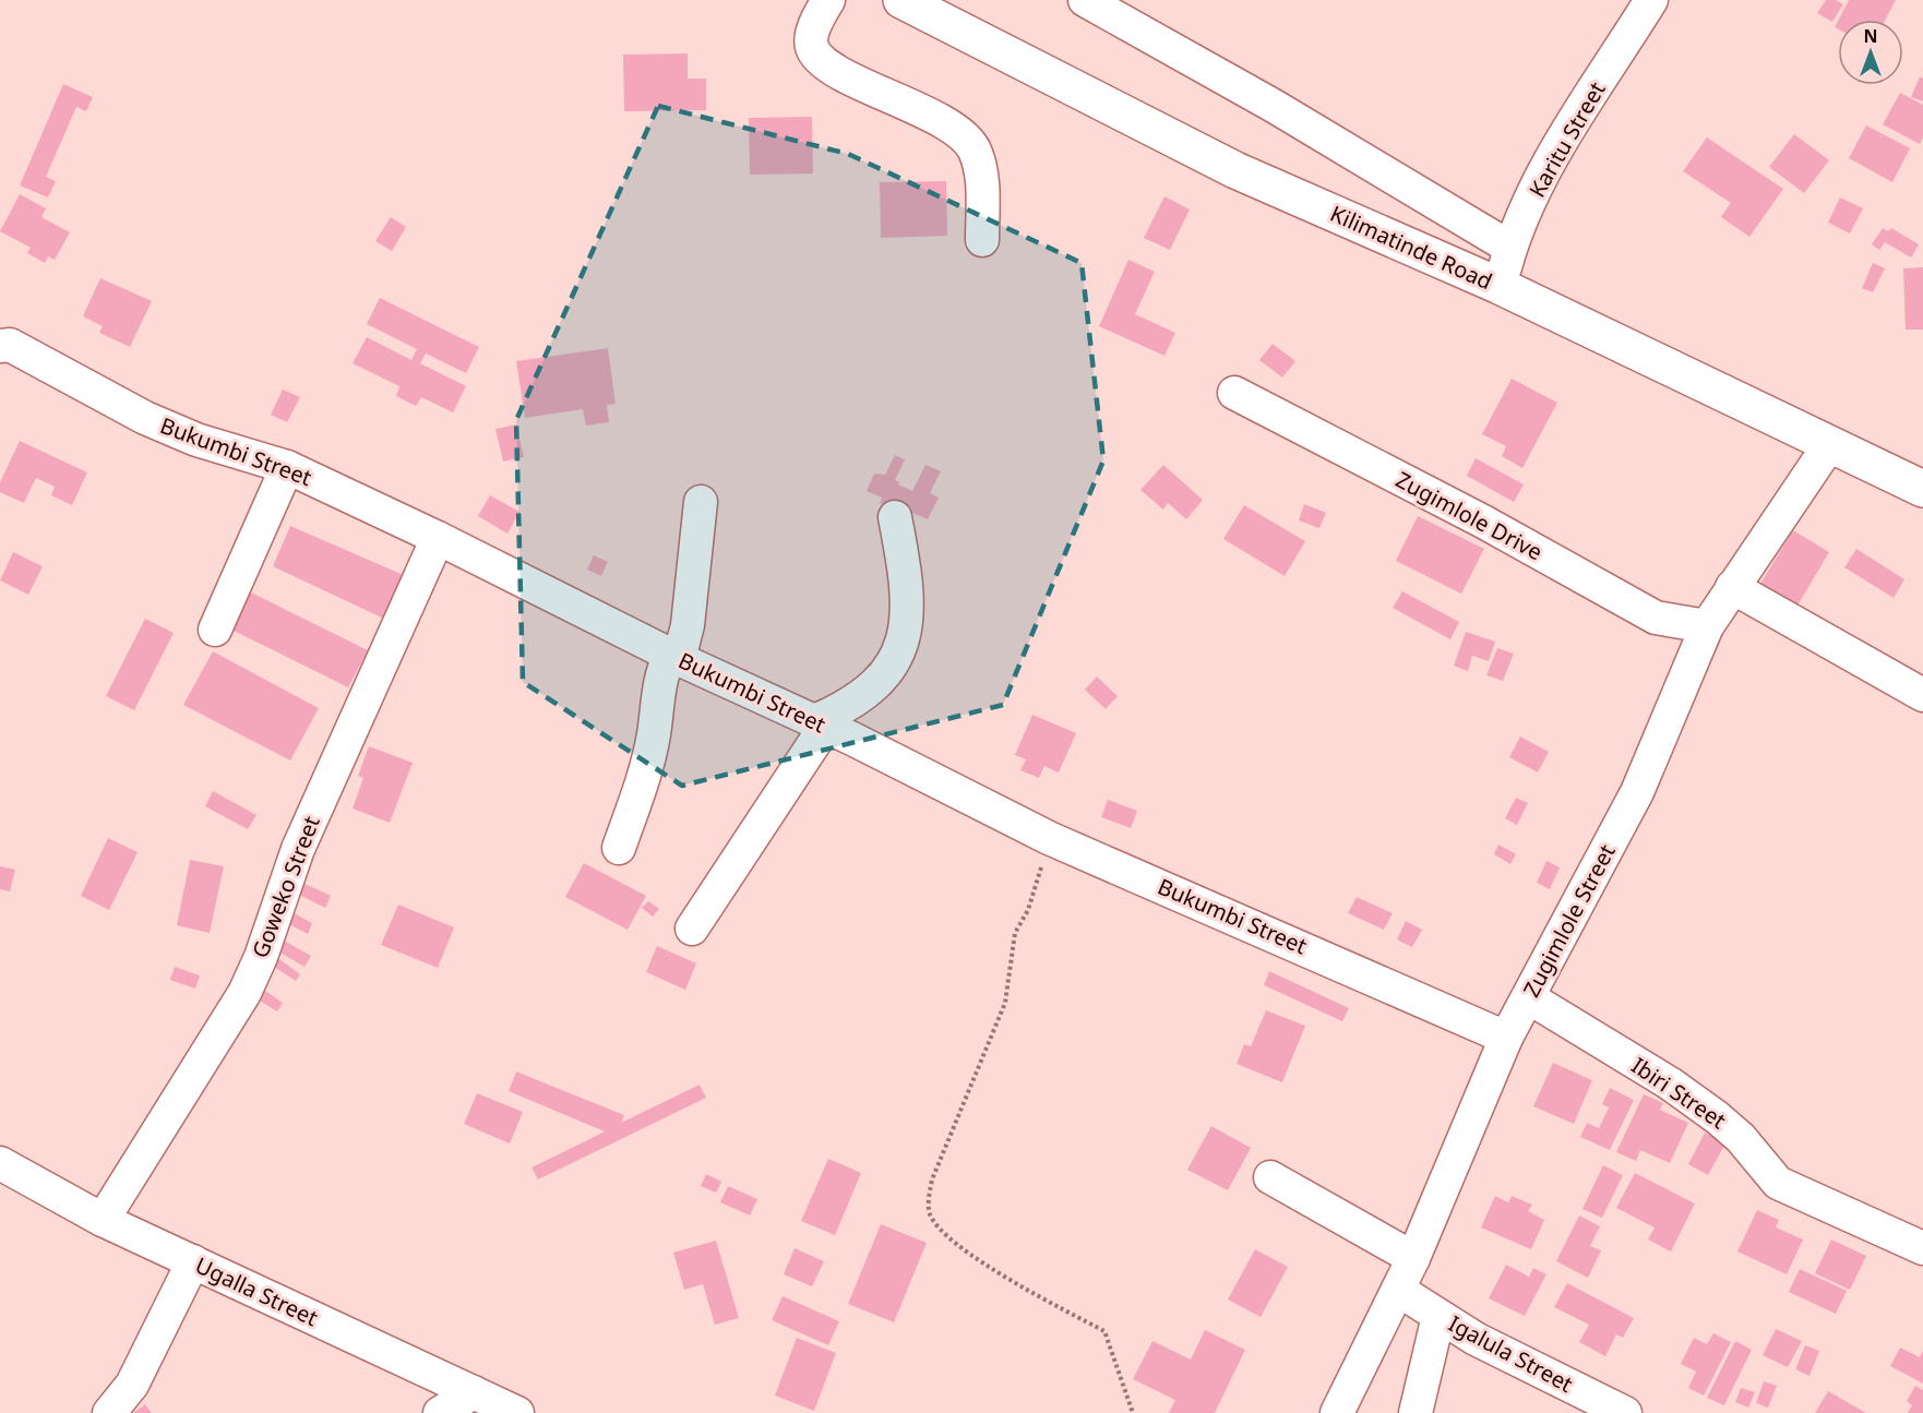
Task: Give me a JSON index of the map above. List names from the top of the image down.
{
  "streets": {
    "main road": ["Kilimatinde Road"],
    "street": [
      "Karitu Street",
      "Bukumbi Street",
      "Zugimlole Drive",
      "Goweko Street",
      "Zugimlole Street",
      "Ibiri Street",
      "Ugalla Street",
      "Igalula Street"
    ]
  },
  "crossings": [
    ["Karitu Street", "Kilimatinde Road"],
    ["Kilimatinde Road", "Zugimlole Street"],
    ["Bukumbi Street", "Goweko Street"],
    ["Bukumbi Street", "Zugimlole Street"],
    ["Zugimlole Drive", "Zugimlole Street"],
    ["Goweko Street", "Ugalla Street"],
    ["Zugimlole Street", "Ibiri Street"],
    ["Zugimlole Street", "Igalula Street"]
  ],
  "north": "top"
}
